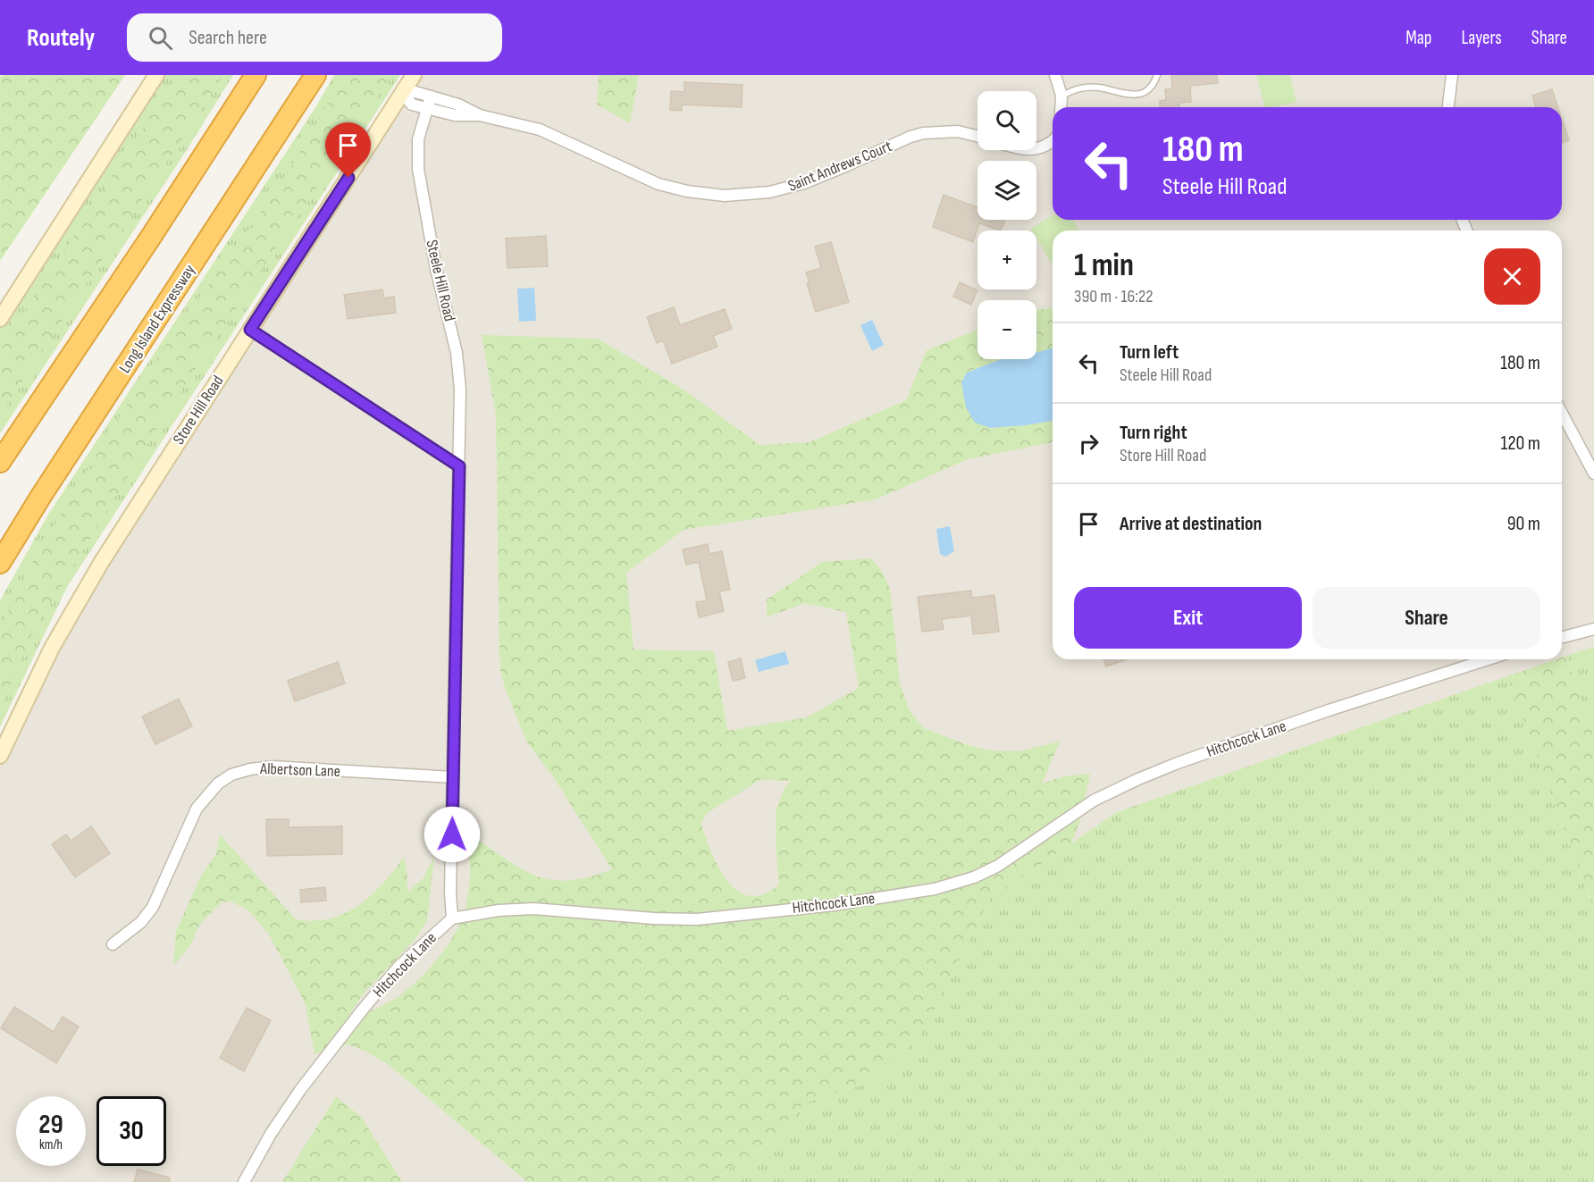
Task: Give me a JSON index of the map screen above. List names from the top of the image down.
{
  "streets": {
    "highway": ["Long Island Expressway"],
    "main road": ["Store Hill Road"],
    "street": [
      "Saint Andrews Court",
      "Steele Hill Road",
      "Hitchcock Lane",
      "Albertson Lane"
    ]
  },
  "crossings": [
    ["Saint Andrews Court", "Steele Hill Road"],
    ["Saint Andrews Court", "Store Hill Road"],
    ["Steele Hill Road", "Hitchcock Lane"],
    ["Steele Hill Road", "Albertson Lane"]
  ],
  "page": {
    "header": "Routely",
    "search": "Search here",
    "nav": ["Map", "Layers", "Share"],
    "map_buttons": ["+", "−"],
    "turn": ["180 m", "Steele Hill Road"],
    "heading": ["1 min", "390 m · 16:22"],
    "list": [
      {
        "name": "Turn left",
        "note": "Steele Hill Road",
        "value": "180 m"
      },
      {
        "name": "Turn right",
        "note": "Store Hill Road",
        "value": "120 m"
      },
      {
        "name": "Arrive at destination",
        "value": "90 m"
      }
    ],
    "buttons": ["Exit", "Share"],
    "speed": "29 km/h",
    "limit": "30"
  }
}
